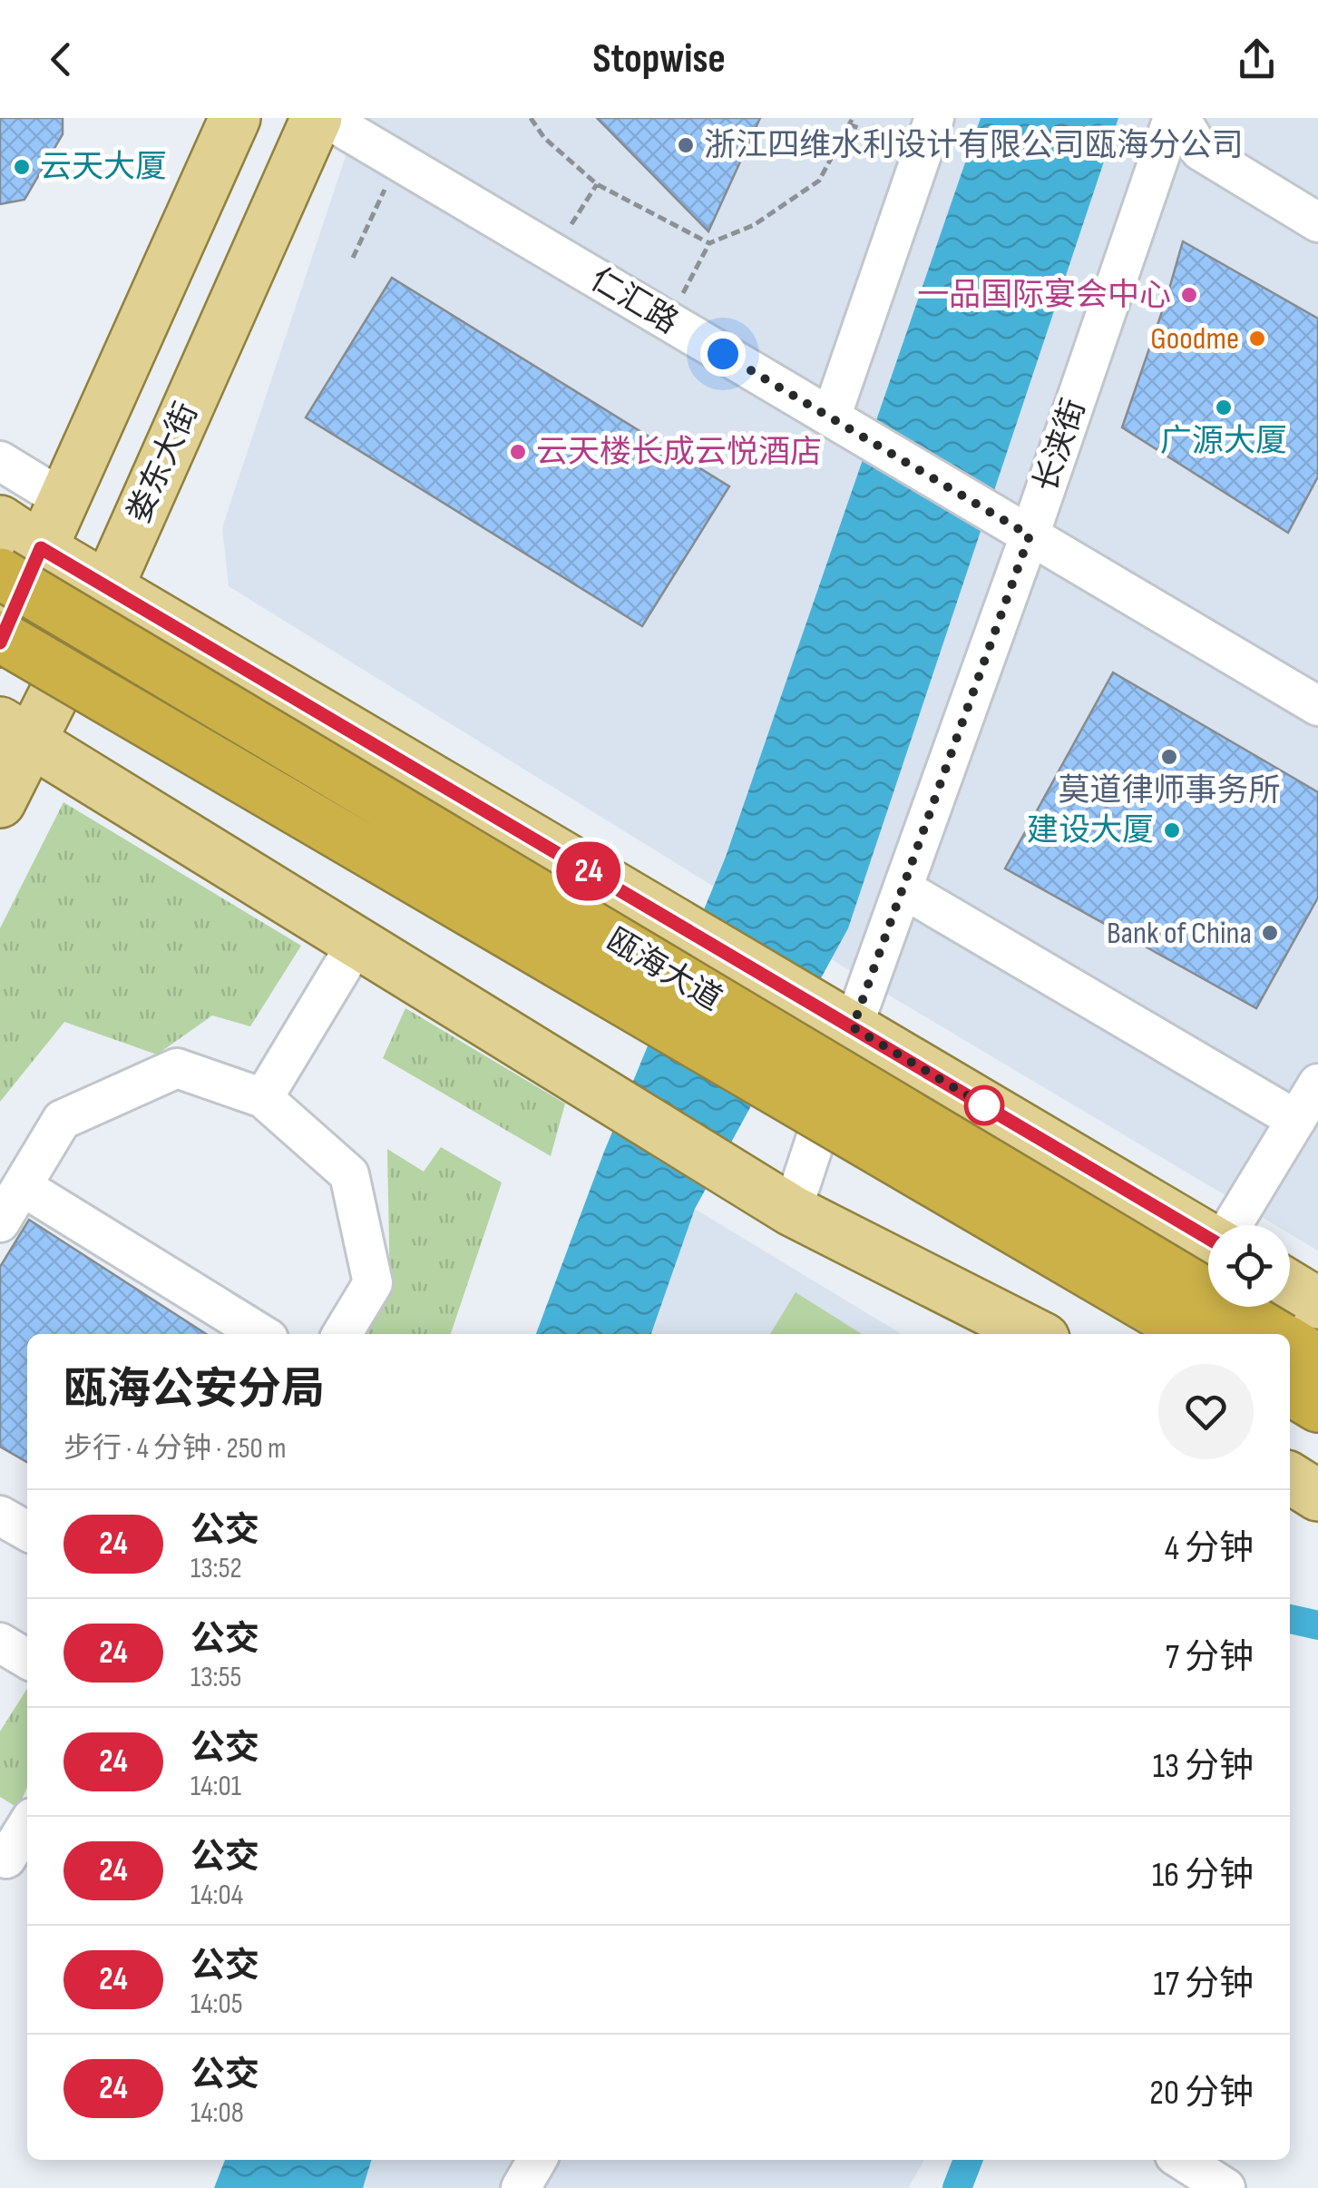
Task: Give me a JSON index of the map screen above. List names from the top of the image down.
{
  "streets": {
    "highway": ["瓯海大道"],
    "main road": ["娄东大街"],
    "street": ["仁汇路", "长浃街"]
  },
  "crossings": [
    ["仁汇路", "长浃街"]
  ],
  "places": [
    "浙江四维水利设计有限公司瓯海分公司",
    "云天大厦",
    "一品国际宴会中心",
    "Goodme",
    "广源大厦",
    "云天楼长成云悦酒店",
    "莫道律师事务所",
    "建设大厦",
    "Bank of China"
  ],
  "lines": ["bus line 24"],
  "page": {
    "header": "Stopwise",
    "on_map": "24",
    "heading": ["瓯海公安分局", "步行 · 4 分钟 · 250 m"],
    "list": [
      {
        "mark": "24",
        "name": "公交",
        "note": "13:52",
        "value": "4 分钟"
      },
      {
        "mark": "24",
        "name": "公交",
        "note": "13:55",
        "value": "7 分钟"
      },
      {
        "mark": "24",
        "name": "公交",
        "note": "14:01",
        "value": "13 分钟"
      },
      {
        "mark": "24",
        "name": "公交",
        "note": "14:04",
        "value": "16 分钟"
      },
      {
        "mark": "24",
        "name": "公交",
        "note": "14:05",
        "value": "17 分钟"
      },
      {
        "mark": "24",
        "name": "公交",
        "note": "14:08",
        "value": "20 分钟"
      }
    ]
  }
}
